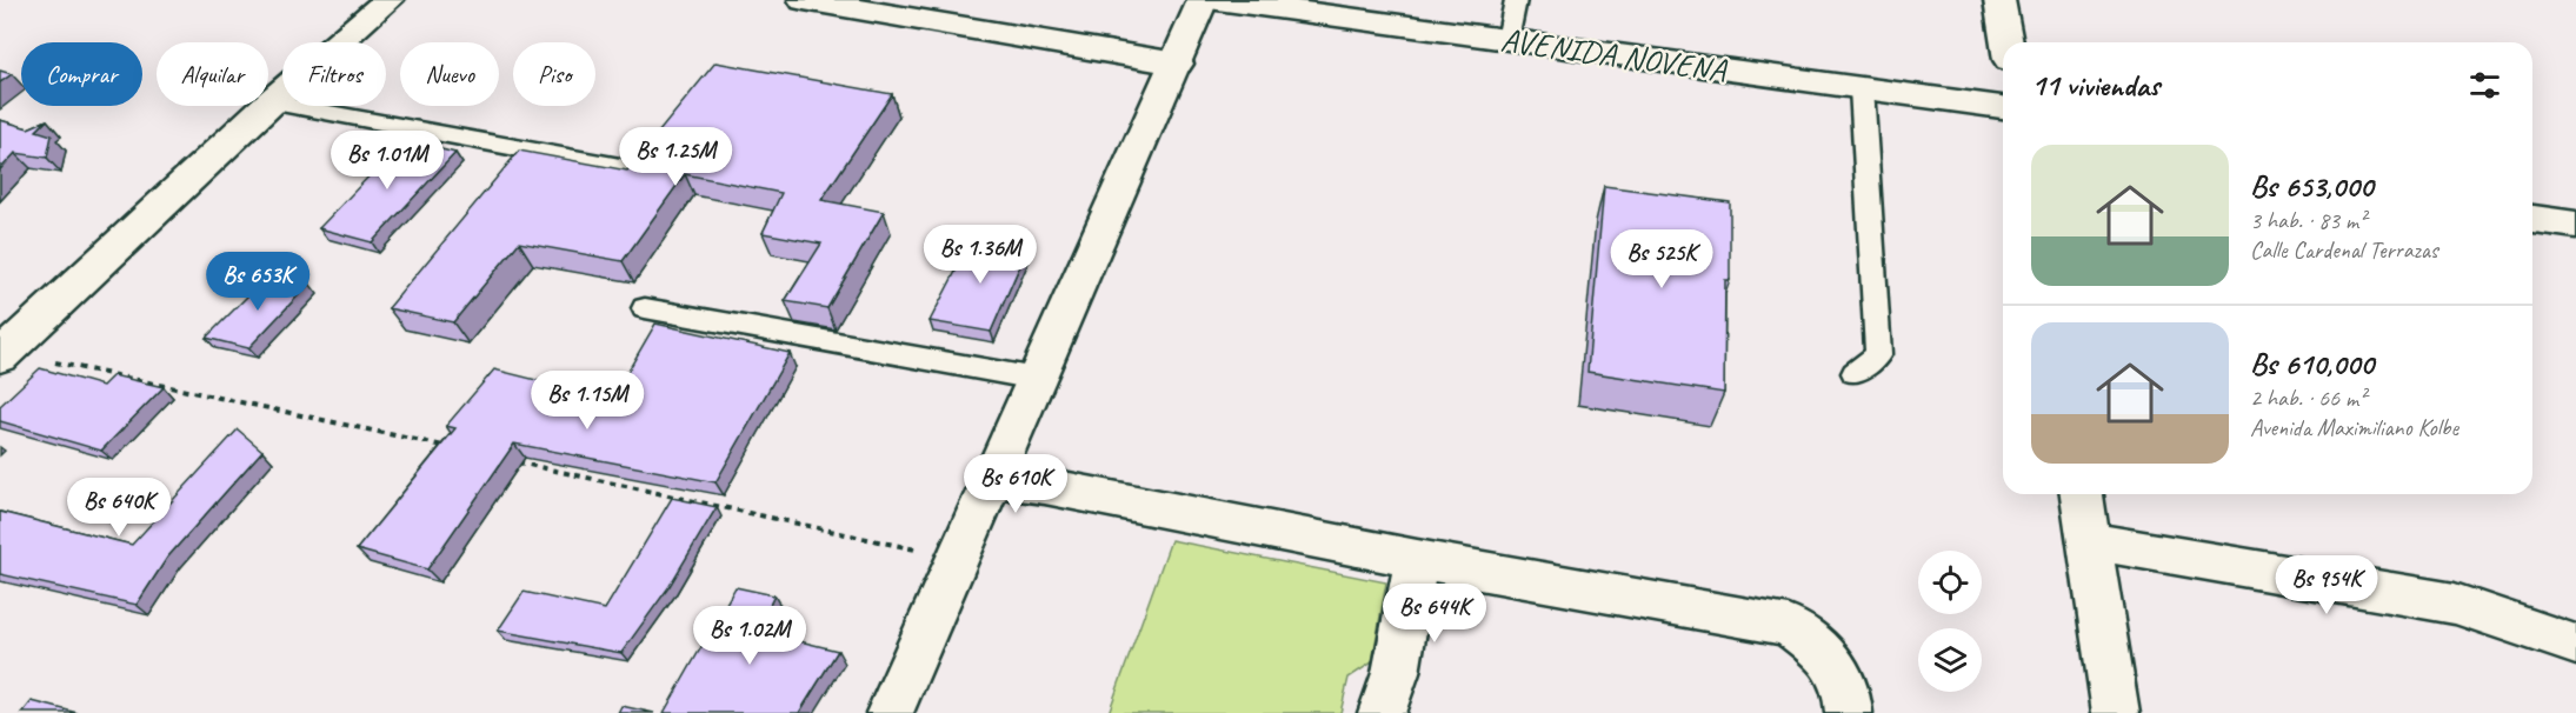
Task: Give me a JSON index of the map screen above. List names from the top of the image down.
{
  "streets": {
    "street": ["AVENIDA NOVENA"]
  },
  "page": {
    "chip": [
      "Comprar",
      "Alquilar",
      "Filtros",
      "Nuevo",
      "Piso"
    ],
    "heading": "11 viviendas",
    "price": [
      "Bs 1.25M",
      "Bs 1.01M",
      "Bs 1.36M",
      "Bs 525K",
      "Bs 653K",
      "Bs 1.15M",
      "Bs 610K",
      "Bs 640K",
      "Bs 954K",
      "Bs 644K",
      "Bs 1.02M"
    ],
    "list": [
      {
        "name": "Bs 653,000",
        "note": "3 hab. · 83 m² · Calle Cardenal Terrazas"
      },
      {
        "name": "Bs 610,000",
        "note": "2 hab. · 66 m² · Avenida Maximiliano Kolbe"
      }
    ]
  }
}
